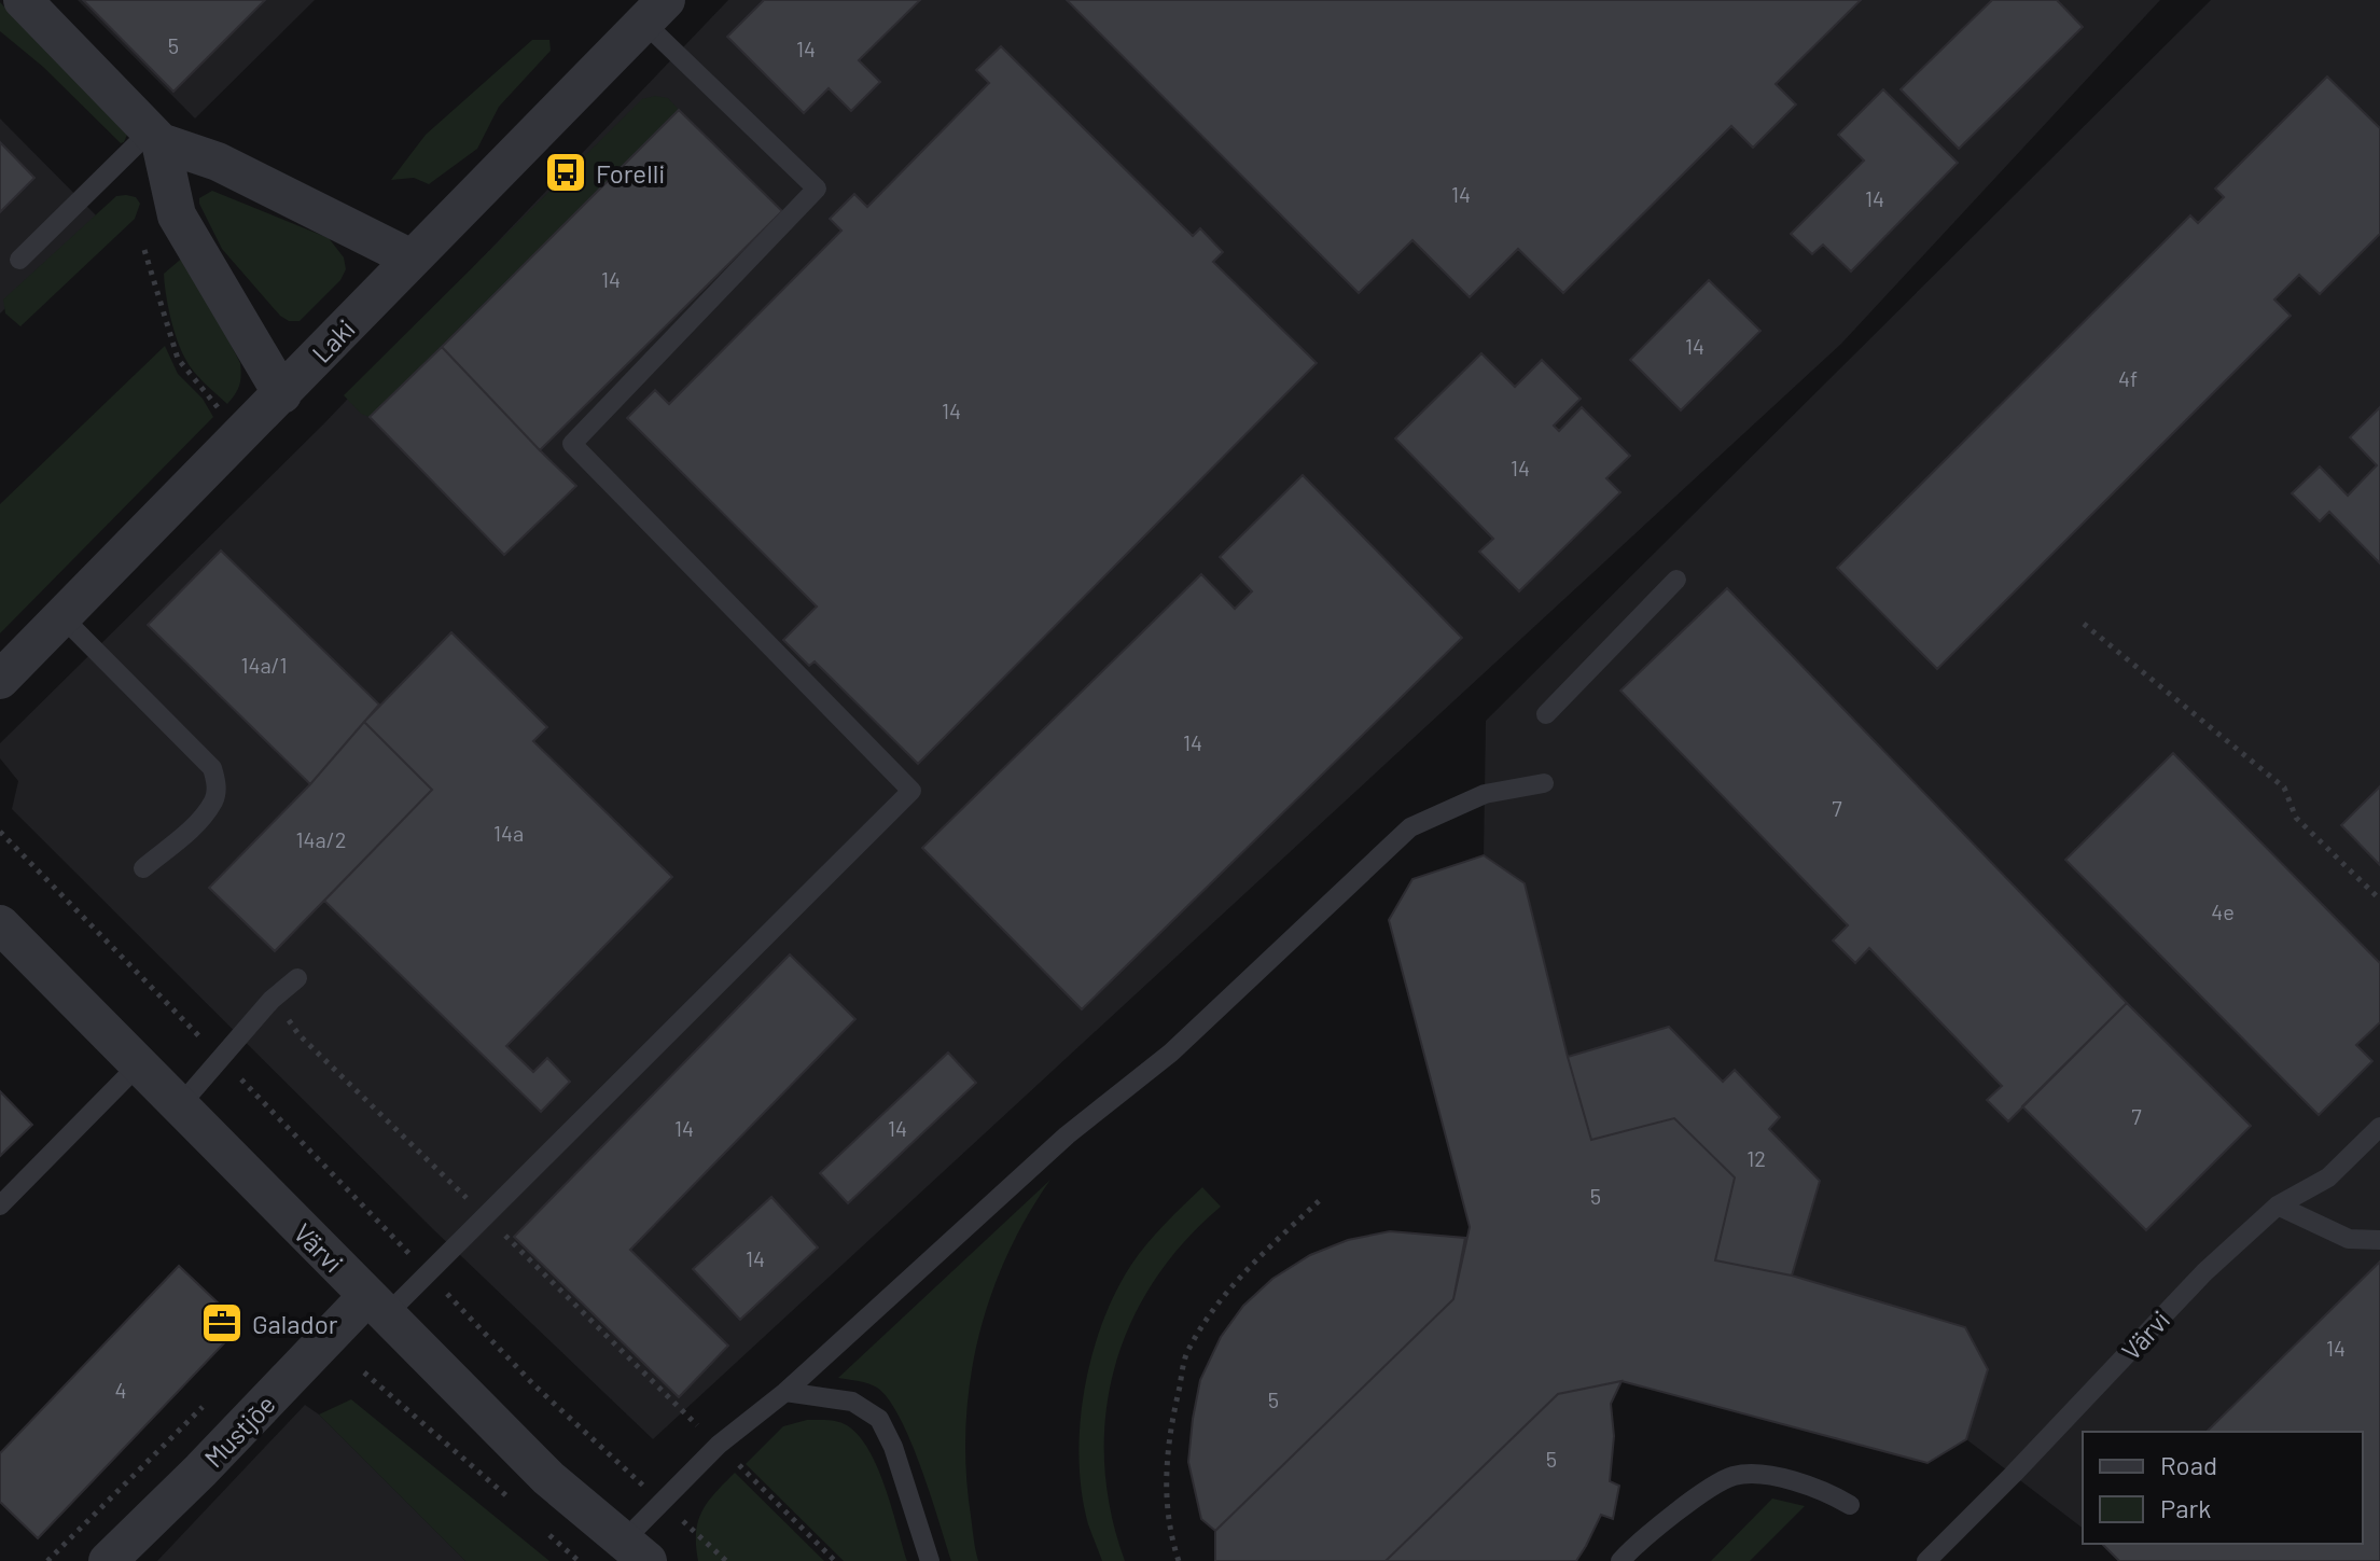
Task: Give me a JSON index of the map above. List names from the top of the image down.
{
  "streets": {
    "street": ["Laki", "Värvi", "Mustjõe"]
  },
  "crossings": [
    ["Värvi", "Mustjõe"]
  ],
  "places": {
    "bus stop": ["Forelli"],
    "office": ["Galador"]
  },
  "house_numbers": [
    "5",
    "14",
    "14",
    "14",
    "14",
    "14",
    "4f",
    "14",
    "14",
    "14a/1",
    "14",
    "7",
    "14a",
    "14a/2",
    "4e",
    "7",
    "14",
    "14",
    "12",
    "5",
    "14",
    "14",
    "4",
    "5",
    "5"
  ],
  "legend": ["Road", "Park"]
}
